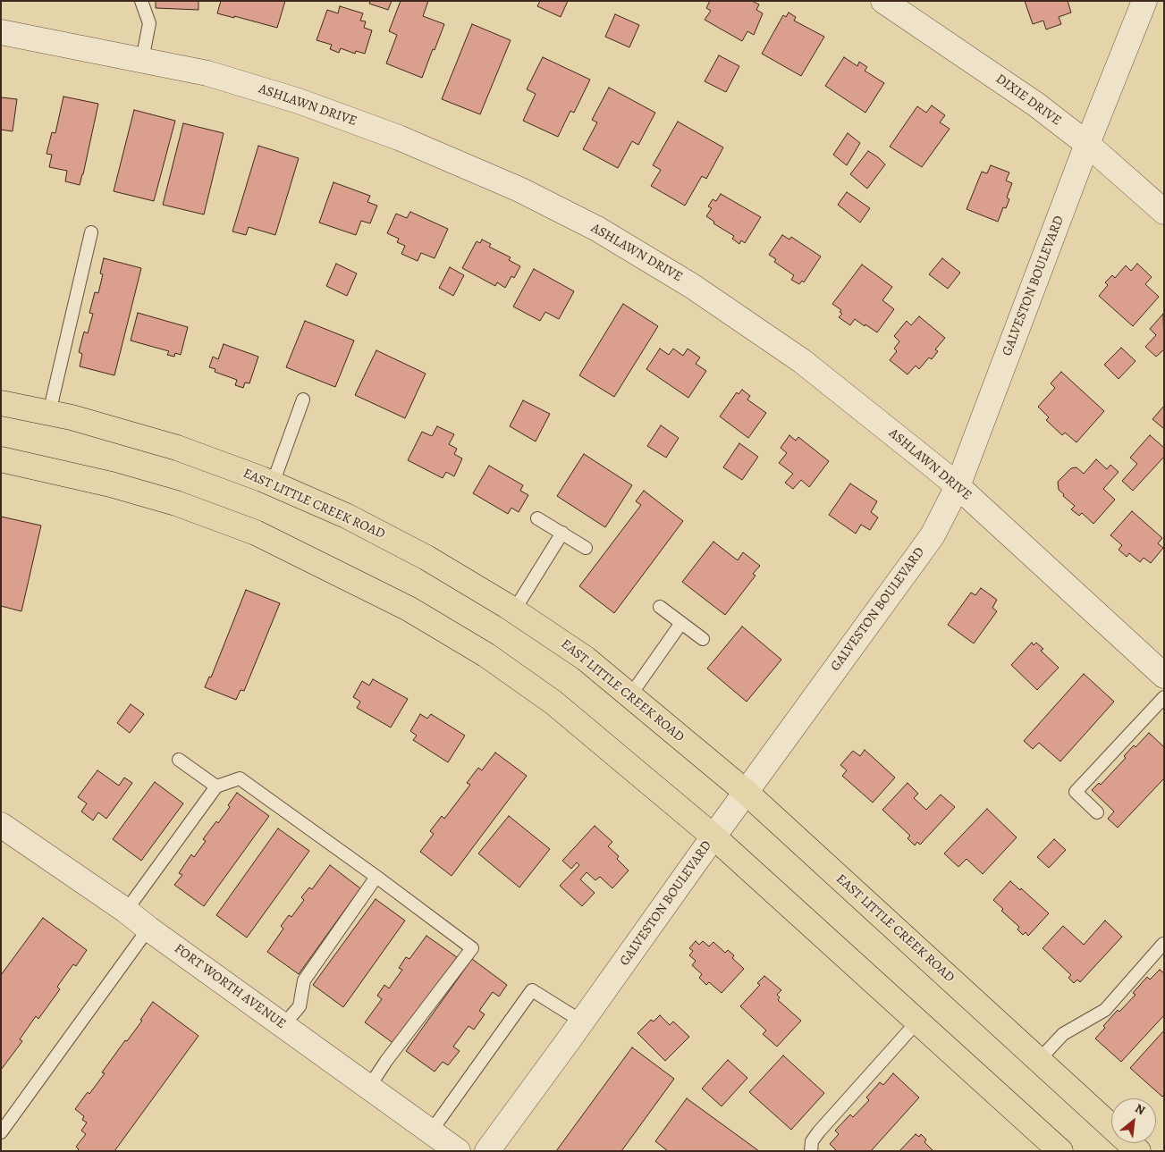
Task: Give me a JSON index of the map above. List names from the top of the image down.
{
  "streets": {
    "main road": ["EAST LITTLE CREEK ROAD"],
    "street": [
      "DIXIE DRIVE",
      "ASHLAWN DRIVE",
      "GALVESTON BOULEVARD",
      "FORT WORTH AVENUE"
    ]
  },
  "crossings": [
    ["DIXIE DRIVE", "GALVESTON BOULEVARD"],
    ["ASHLAWN DRIVE", "GALVESTON BOULEVARD"],
    ["GALVESTON BOULEVARD", "EAST LITTLE CREEK ROAD"]
  ],
  "north": "top right"
}
